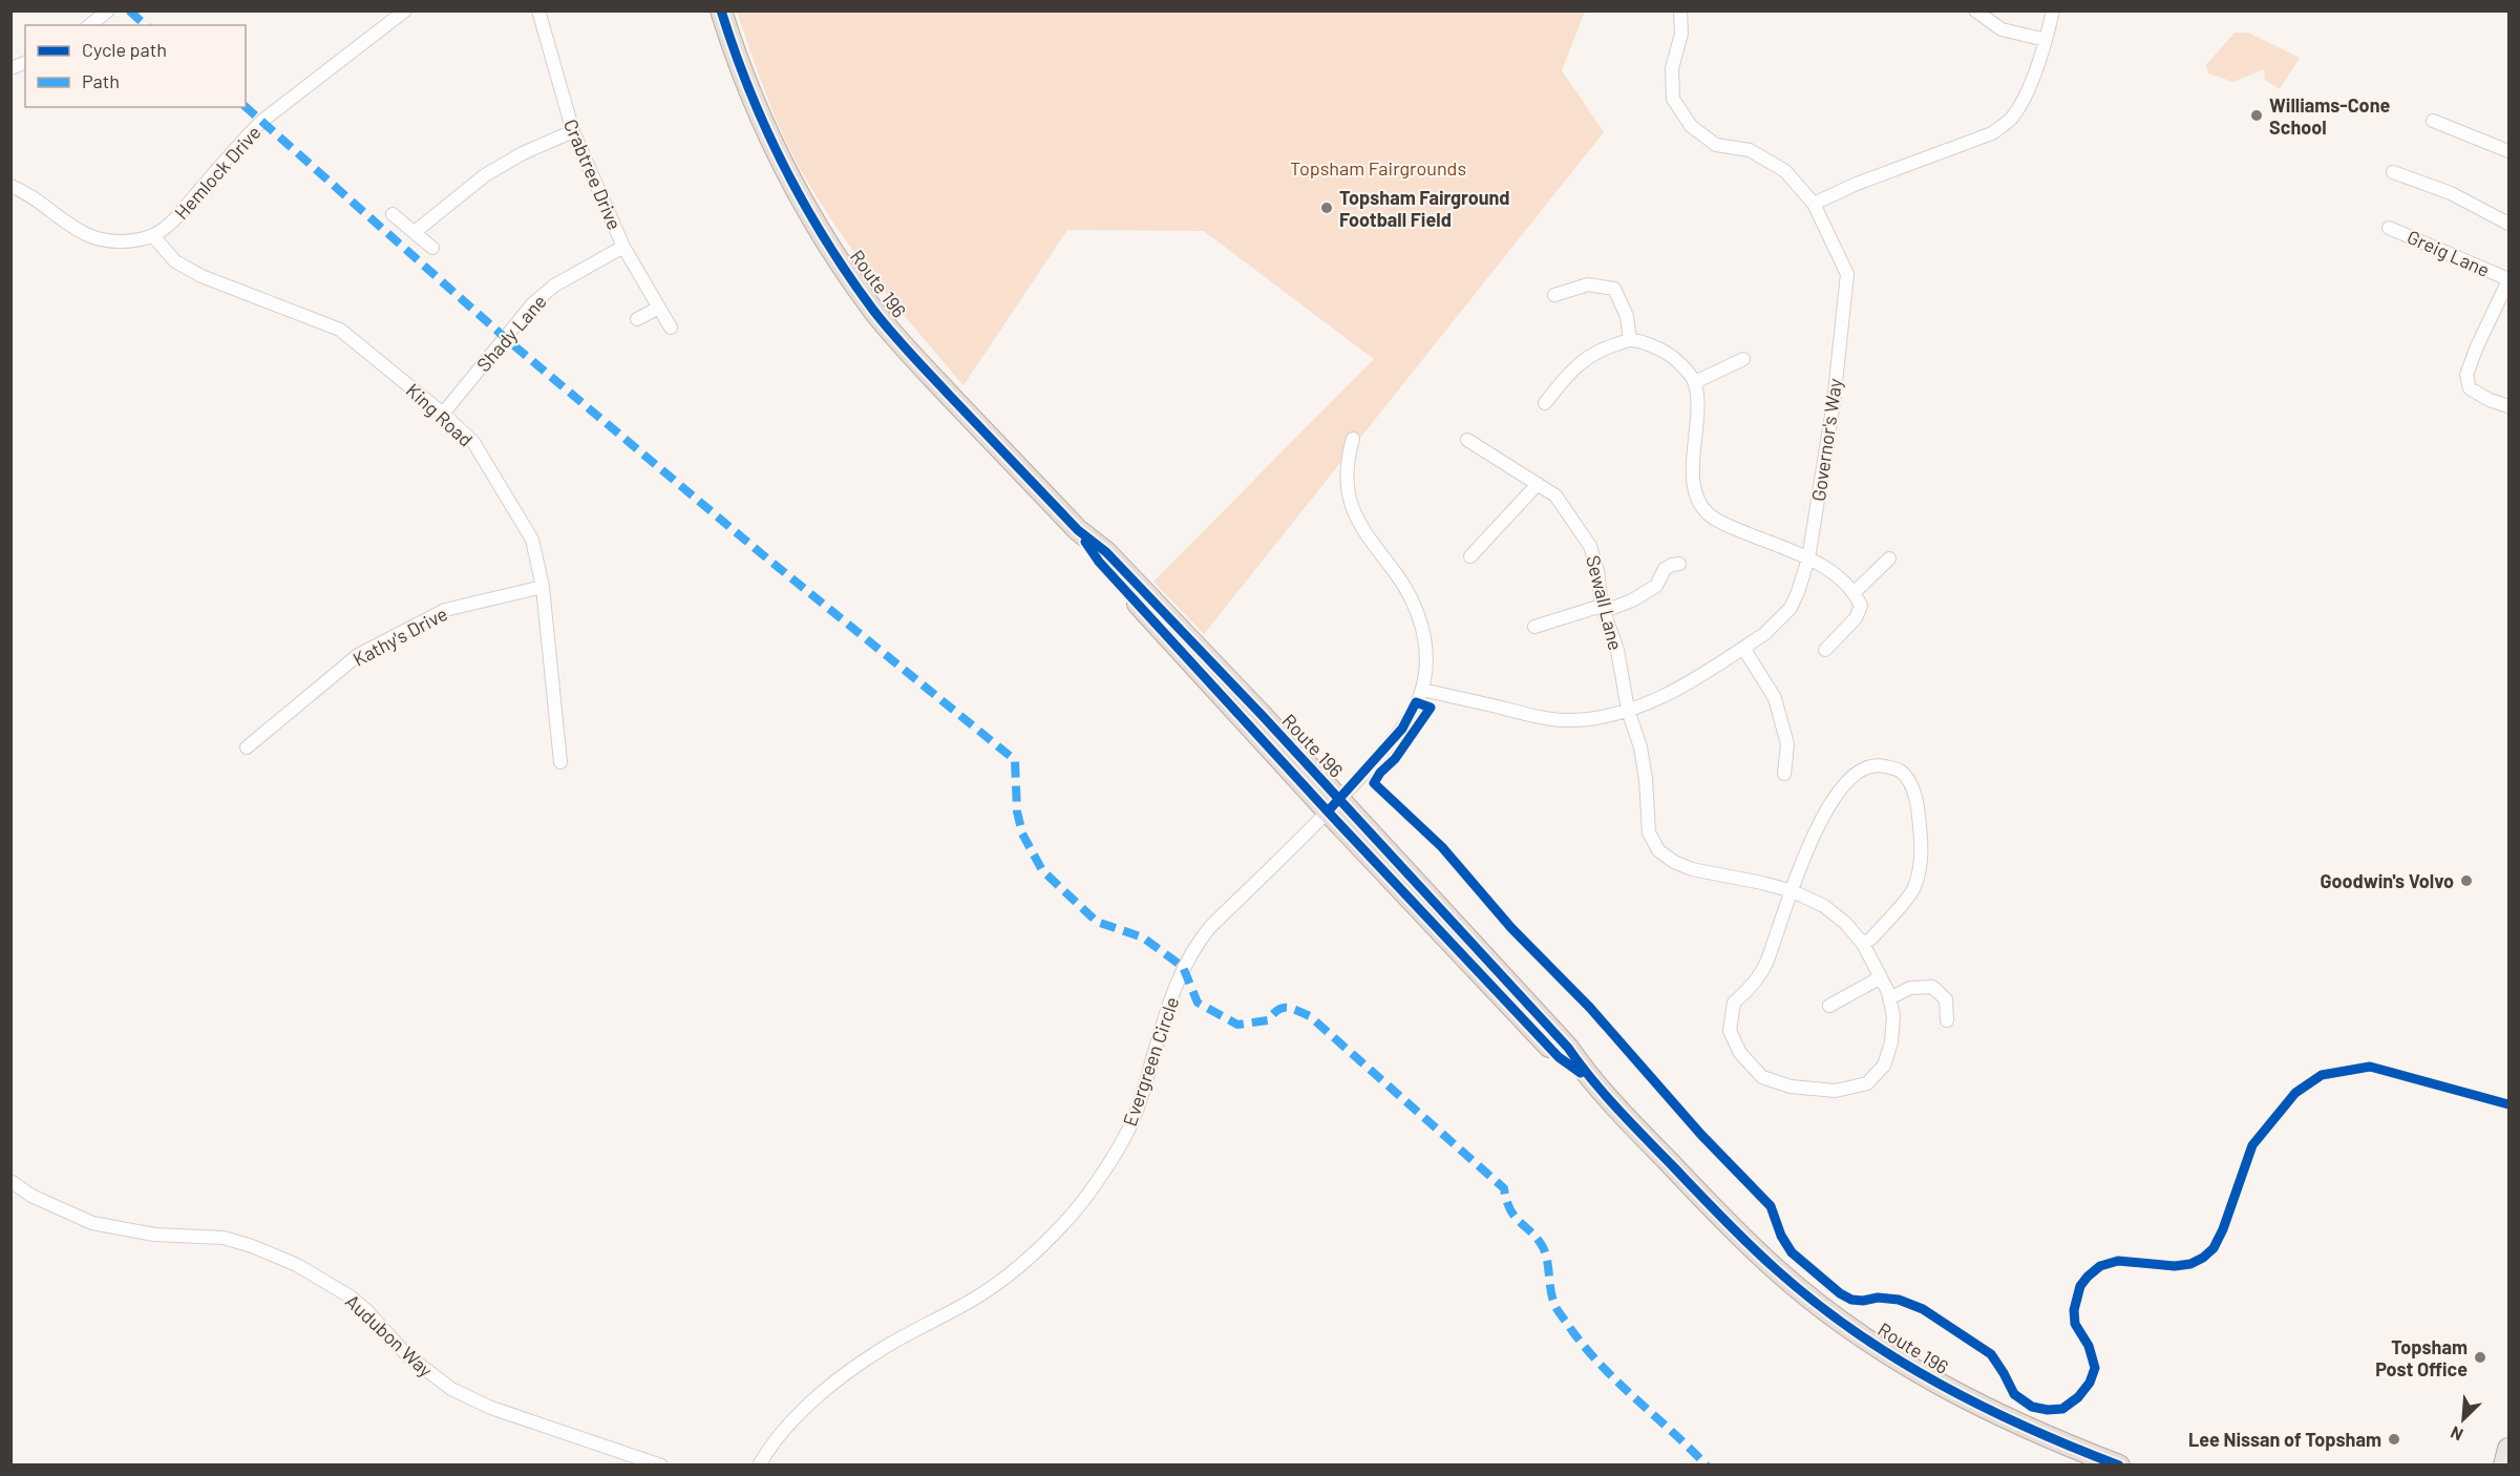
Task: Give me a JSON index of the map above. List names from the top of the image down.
{
  "streets": {
    "highway": ["Route 196"],
    "street": [
      "Hemlock Drive",
      "Crabtree Drive",
      "Greig Lane",
      "Shady Lane",
      "King Road",
      "Governor's Way",
      "Sewall Lane",
      "Kathy's Drive",
      "Evergreen Circle",
      "Audubon Way"
    ]
  },
  "crossings": [
    ["Hemlock Drive", "King Road"],
    ["Crabtree Drive", "Shady Lane"],
    ["Route 196", "Evergreen Circle"],
    ["Shady Lane", "King Road"],
    ["King Road", "Kathy's Drive"],
    ["Governor's Way", "Sewall Lane"],
    ["Governor's Way", "Evergreen Circle"]
  ],
  "parks": ["Topsham Fairgrounds"],
  "places": [
    "Williams-Cone School",
    "Topsham Fairground Football Field",
    "Goodwin's Volvo",
    "Topsham Post Office",
    "Lee Nissan of Topsham"
  ],
  "legend": ["Cycle path", "Path"],
  "north": "bottom left"
}
